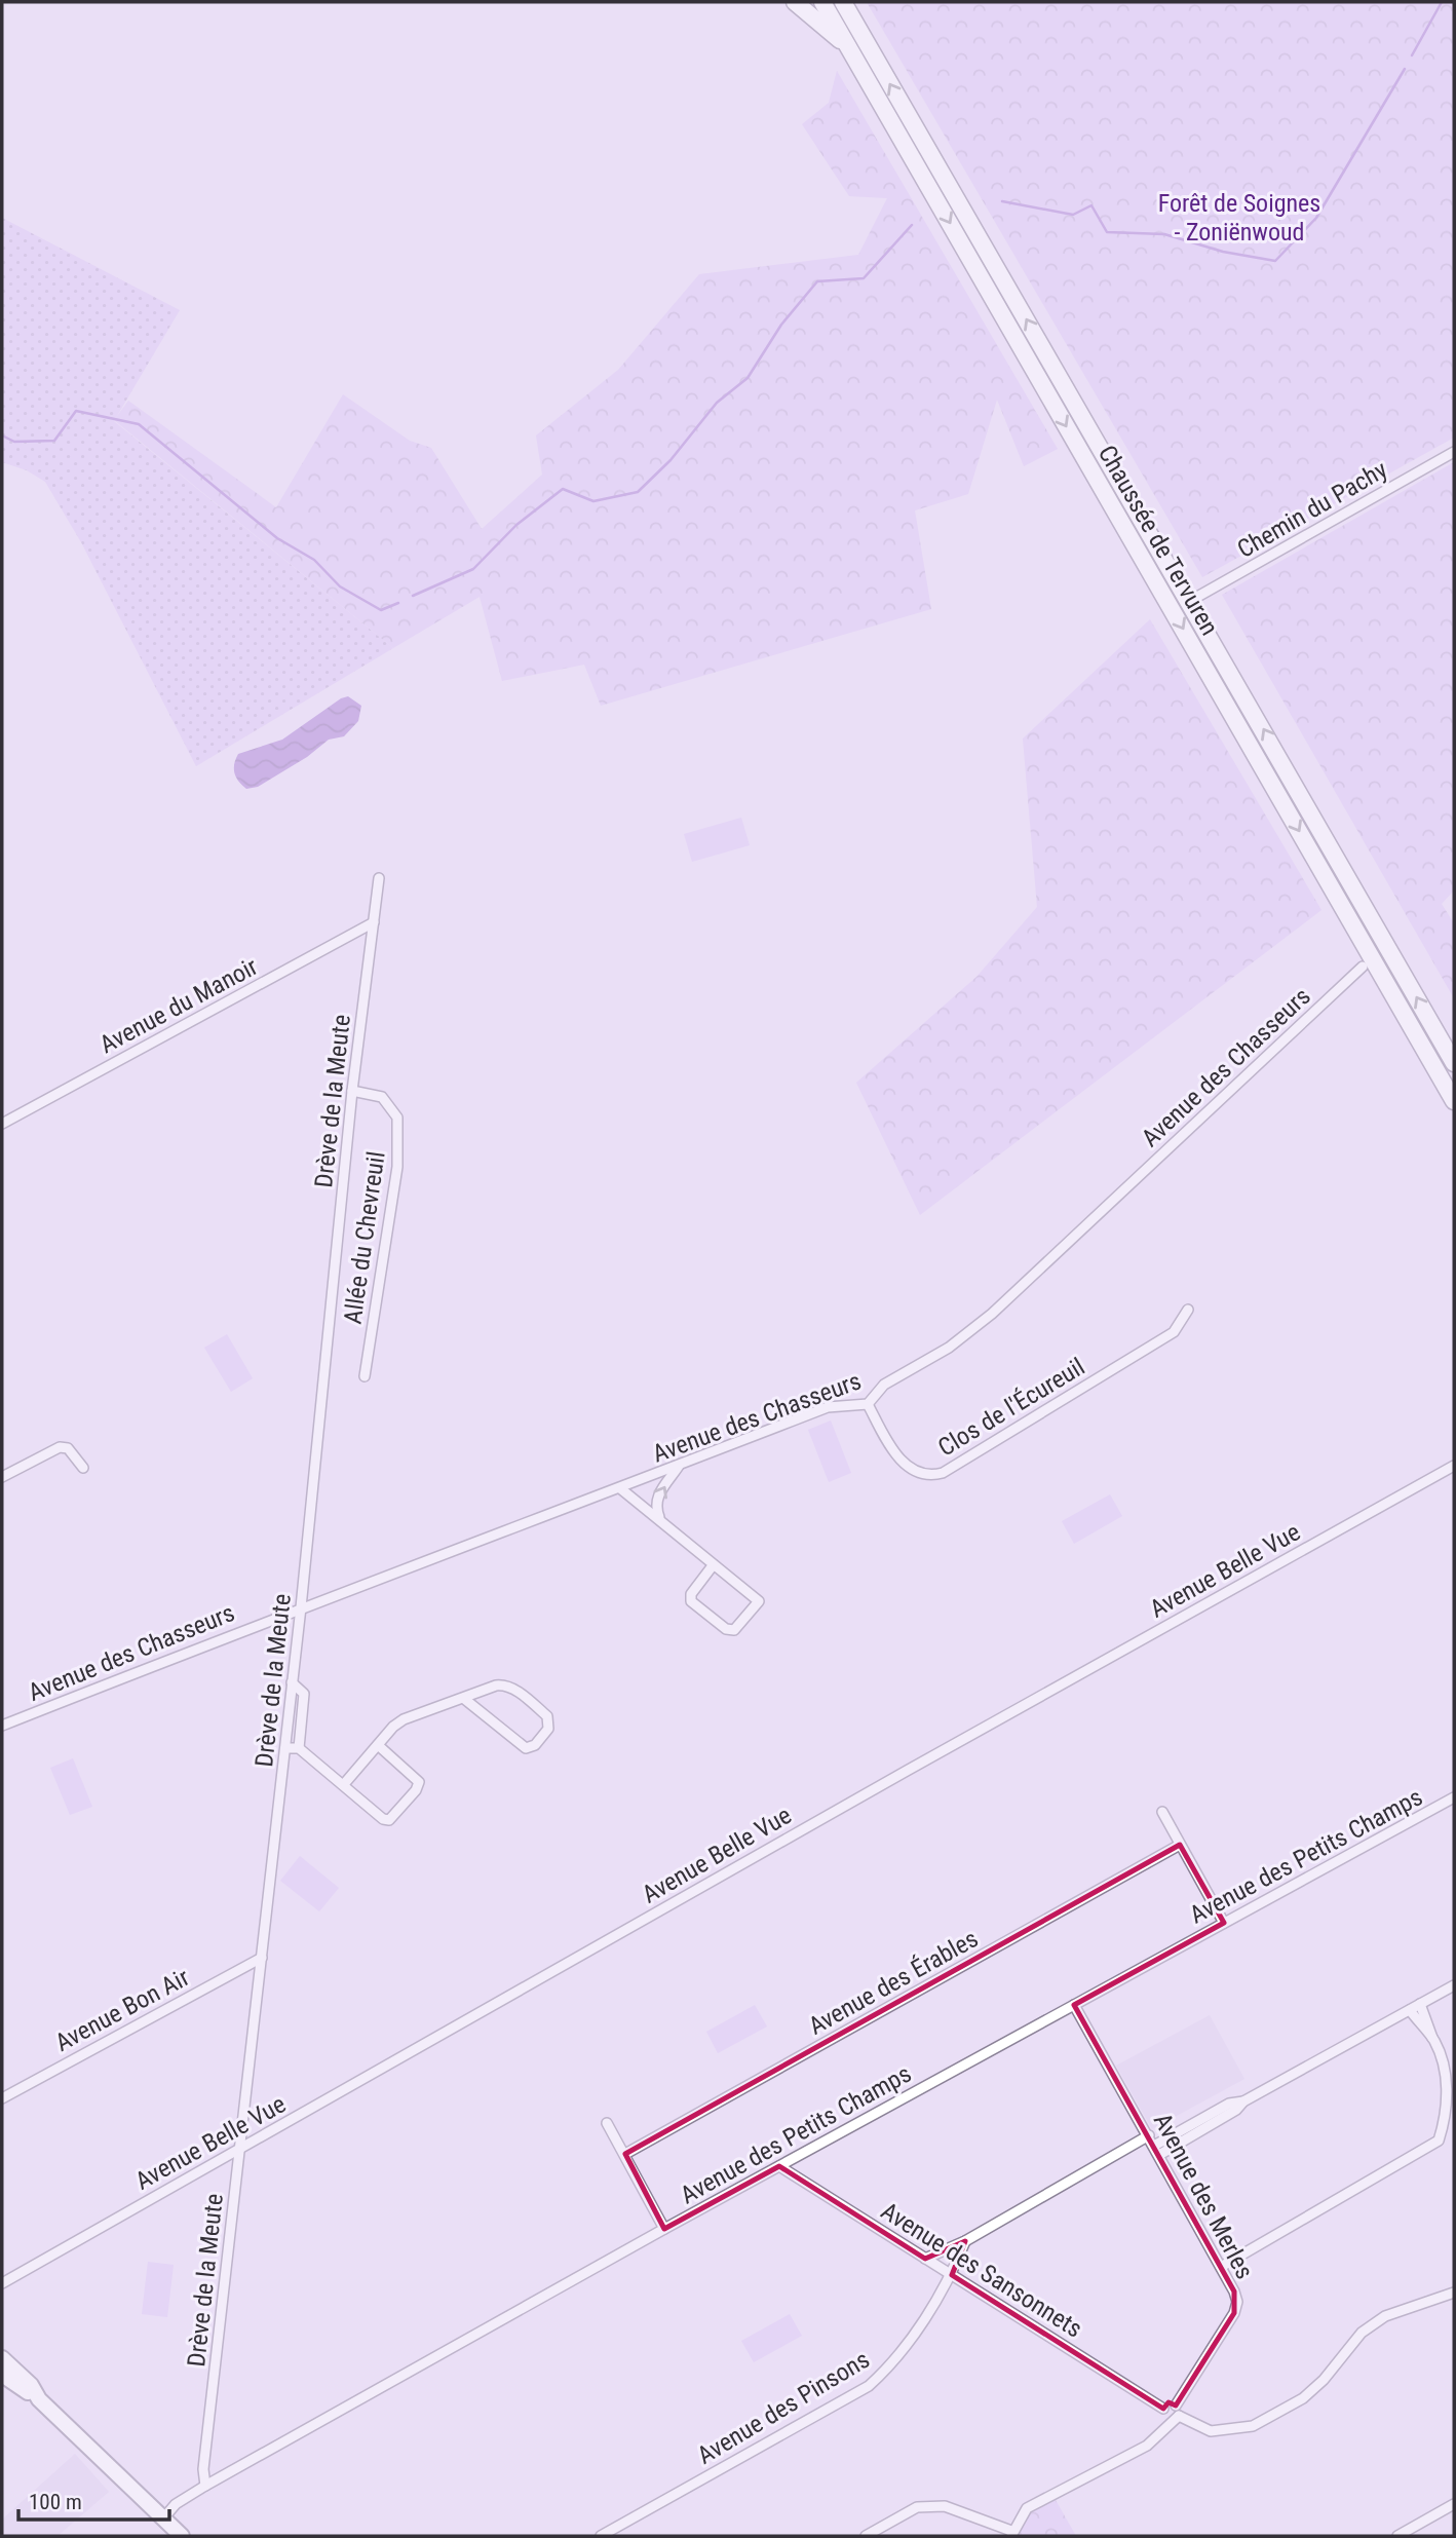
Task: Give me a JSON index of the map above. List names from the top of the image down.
{
  "streets": {
    "highway": ["Chaussée de Tervuren"],
    "street": [
      "Chemin du Pachy",
      "Avenue du Manoir",
      "Avenue des Chasseurs",
      "Drève de la Meute",
      "Allée du Chevreuil",
      "Clos de l'Écureuil",
      "Avenue Belle Vue",
      "Avenue des Petits Champs",
      "Avenue des Érables",
      "Avenue Bon Air",
      "Avenue des Merles",
      "Avenue des Sansonnets",
      "Avenue des Pinsons"
    ]
  },
  "crossings": [
    ["Chemin du Pachy", "Chaussée de Tervuren"],
    ["Avenue du Manoir", "Drève de la Meute"],
    ["Avenue des Chasseurs", "Drève de la Meute"],
    ["Avenue des Chasseurs", "Clos de l'Écureuil"],
    ["Drève de la Meute", "Allée du Chevreuil"],
    ["Drève de la Meute", "Avenue Belle Vue"],
    ["Drève de la Meute", "Avenue des Petits Champs"],
    ["Drève de la Meute", "Avenue Bon Air"],
    ["Avenue des Petits Champs", "Avenue des Merles"],
    ["Avenue des Petits Champs", "Avenue des Sansonnets"],
    ["Avenue des Merles", "Avenue des Sansonnets"],
    ["Avenue des Sansonnets", "Avenue des Pinsons"]
  ],
  "parks": ["Forêt de Soignes - Zoniënwoud"],
  "scale_bar": "100 m"
}
